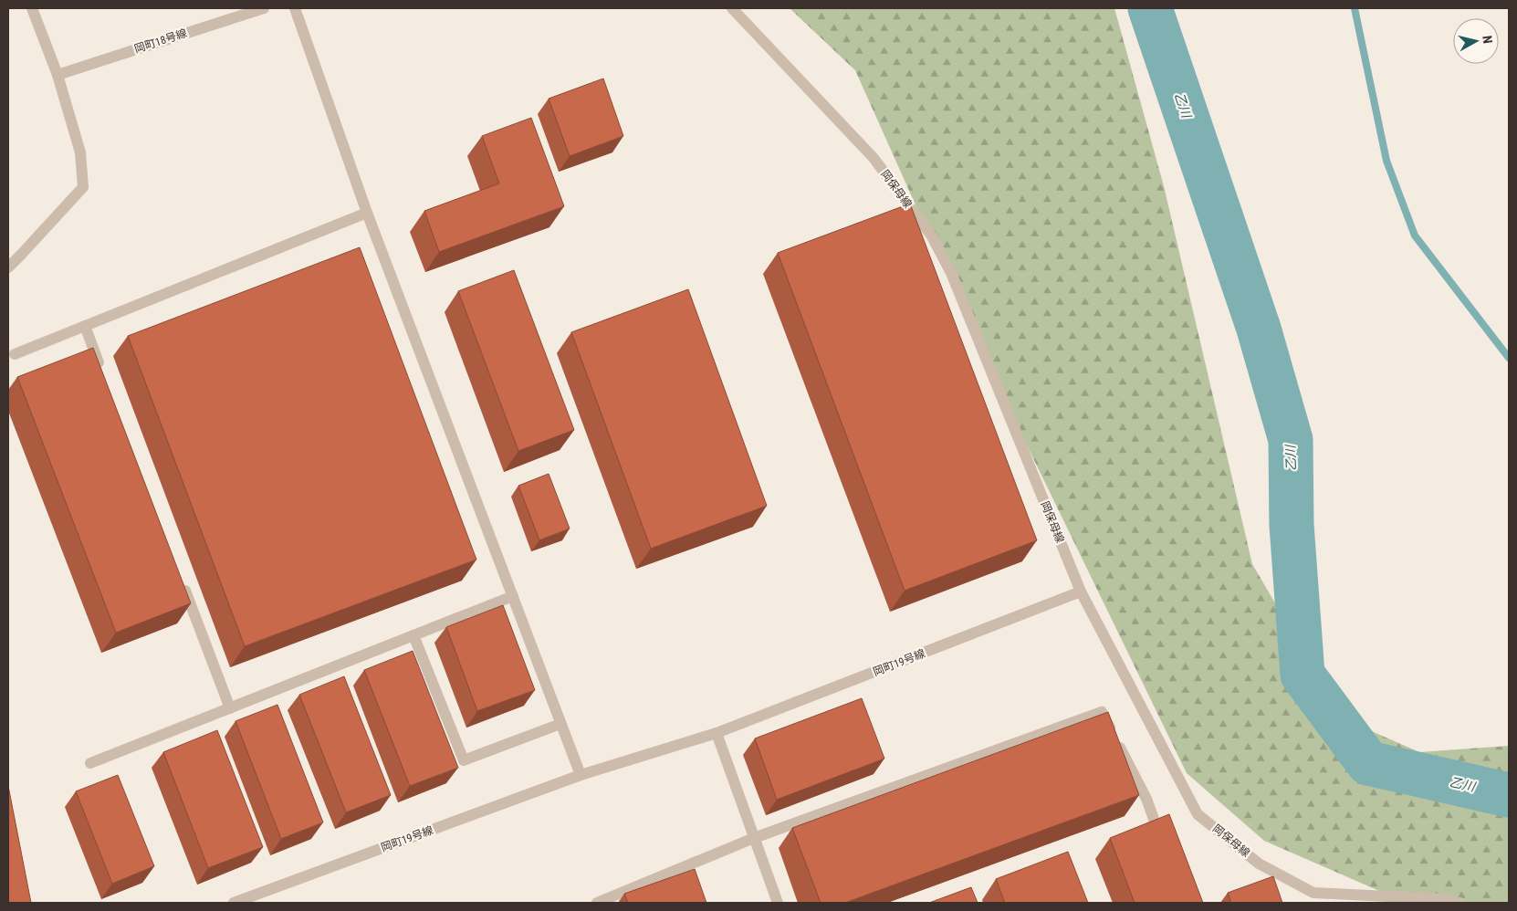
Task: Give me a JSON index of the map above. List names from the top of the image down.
{
  "streets": {
    "street": ["岡町18号線", "岡保母線", "岡町19号線"]
  },
  "crossings": [
    ["岡保母線", "岡町19号線"]
  ],
  "water": ["乙川"],
  "north": "right"
}
